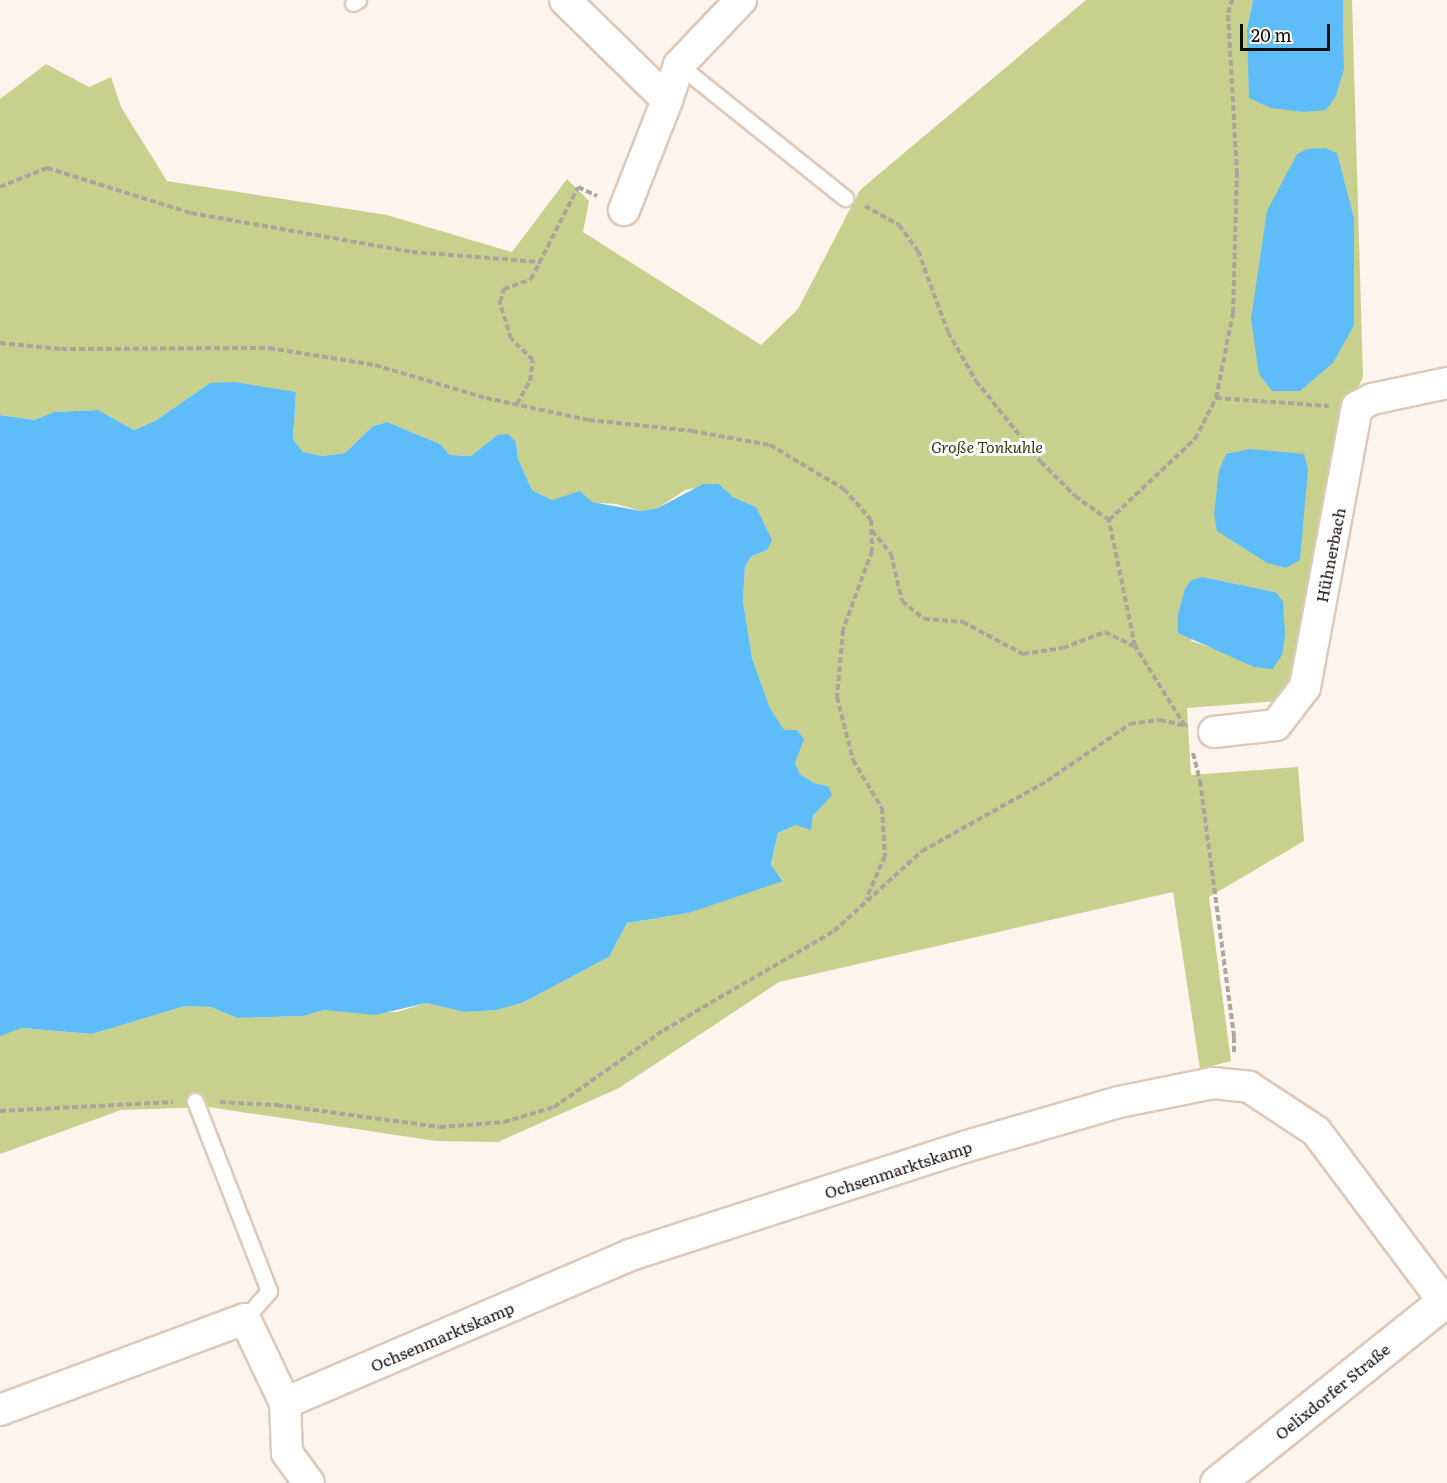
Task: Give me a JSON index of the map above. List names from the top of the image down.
{
  "streets": {
    "street": ["Hühnerbach", "Ochsenmarktskamp", "Oelixdorfer Straße"]
  },
  "crossings": [
    ["Ochsenmarktskamp", "Oelixdorfer Straße"]
  ],
  "parks": ["Große Tonkuhle"],
  "scale_bar": "20 m"
}
